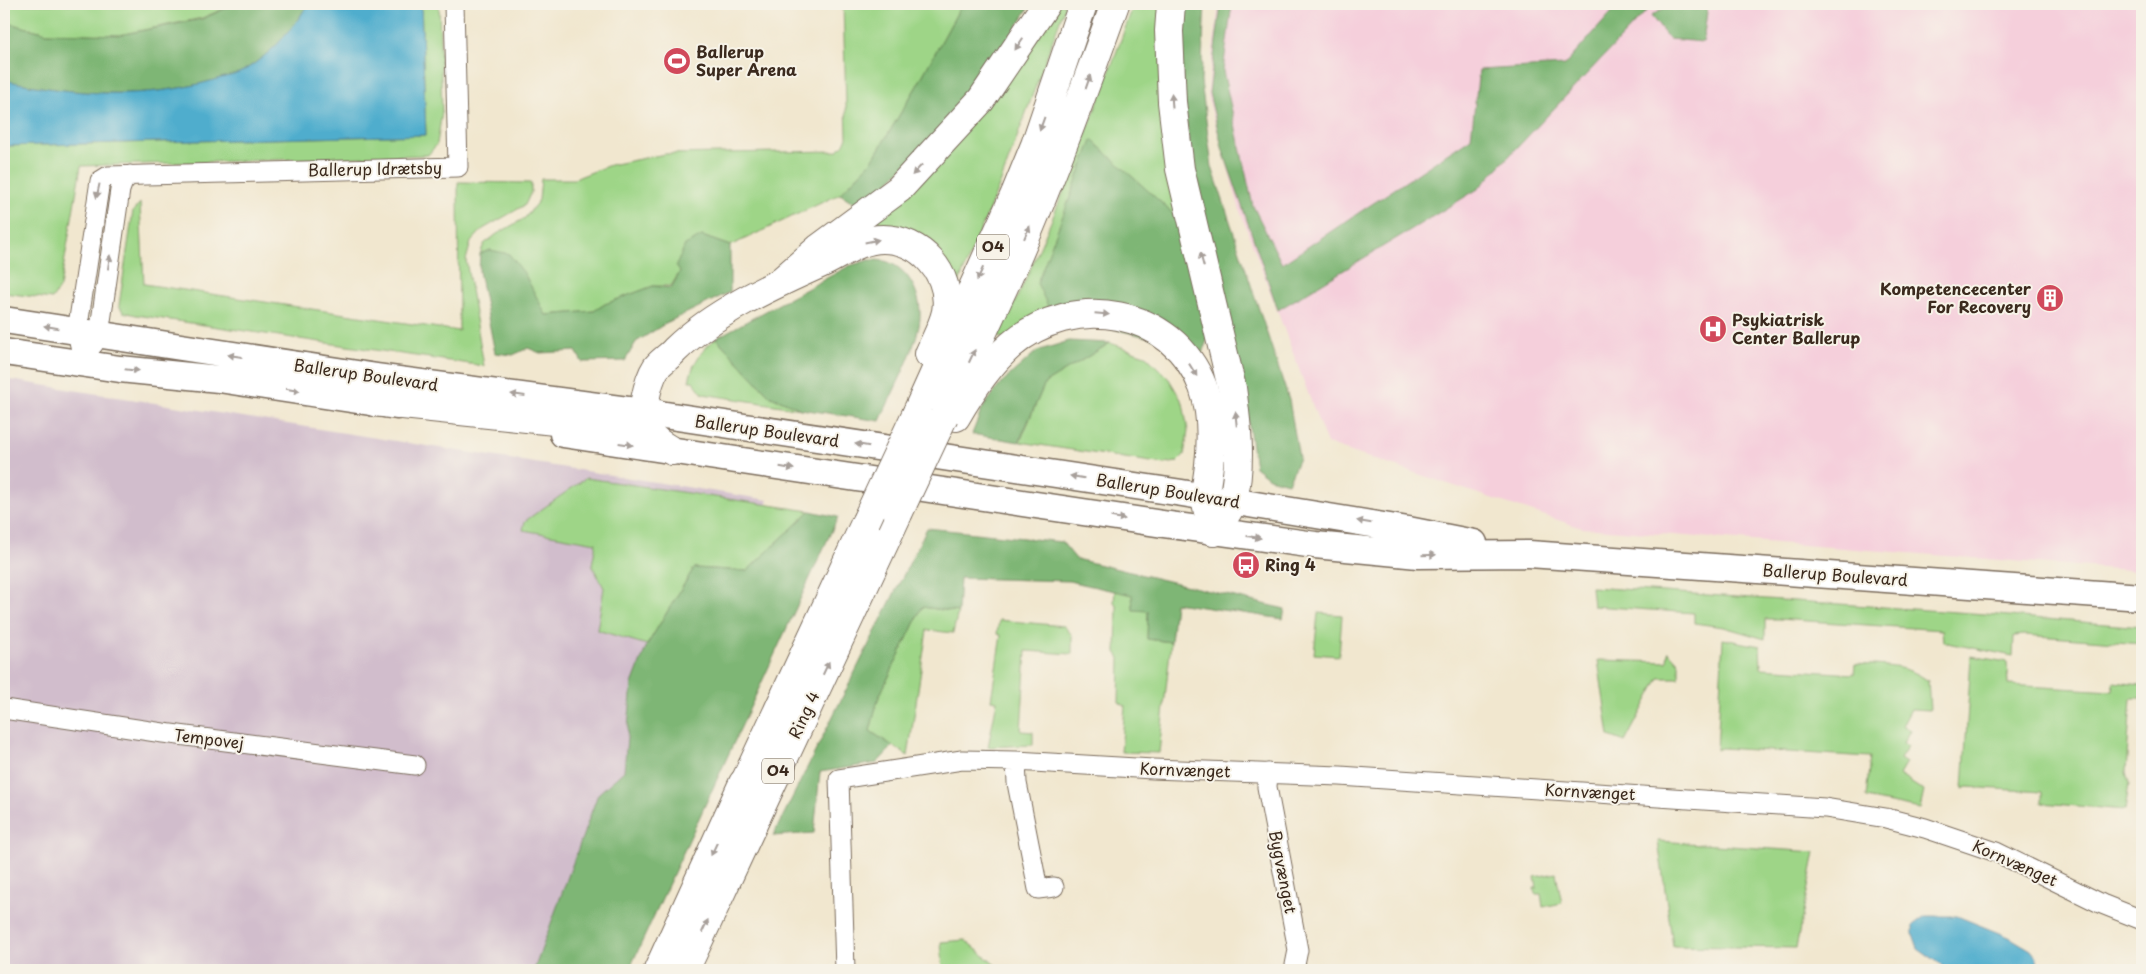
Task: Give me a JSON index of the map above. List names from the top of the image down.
{
  "streets": {
    "main road": ["O4", "Ring 4"],
    "street": [
      "Ballerup Idrætsby",
      "Ballerup Boulevard",
      "Tempovej",
      "Kornvænget",
      "Bygvænget"
    ]
  },
  "crossings": [
    ["Ballerup Idrætsby", "Ballerup Boulevard"],
    ["O4", "Ring 4"],
    ["Kornvænget", "Bygvænget"]
  ],
  "places": {
    "sports": ["Ballerup Super Arena"],
    "building": ["Kompetencecenter For Recovery"],
    "hospital": ["Psykiatrisk Center Ballerup"],
    "bus stop": ["Ring 4"]
  }
}
